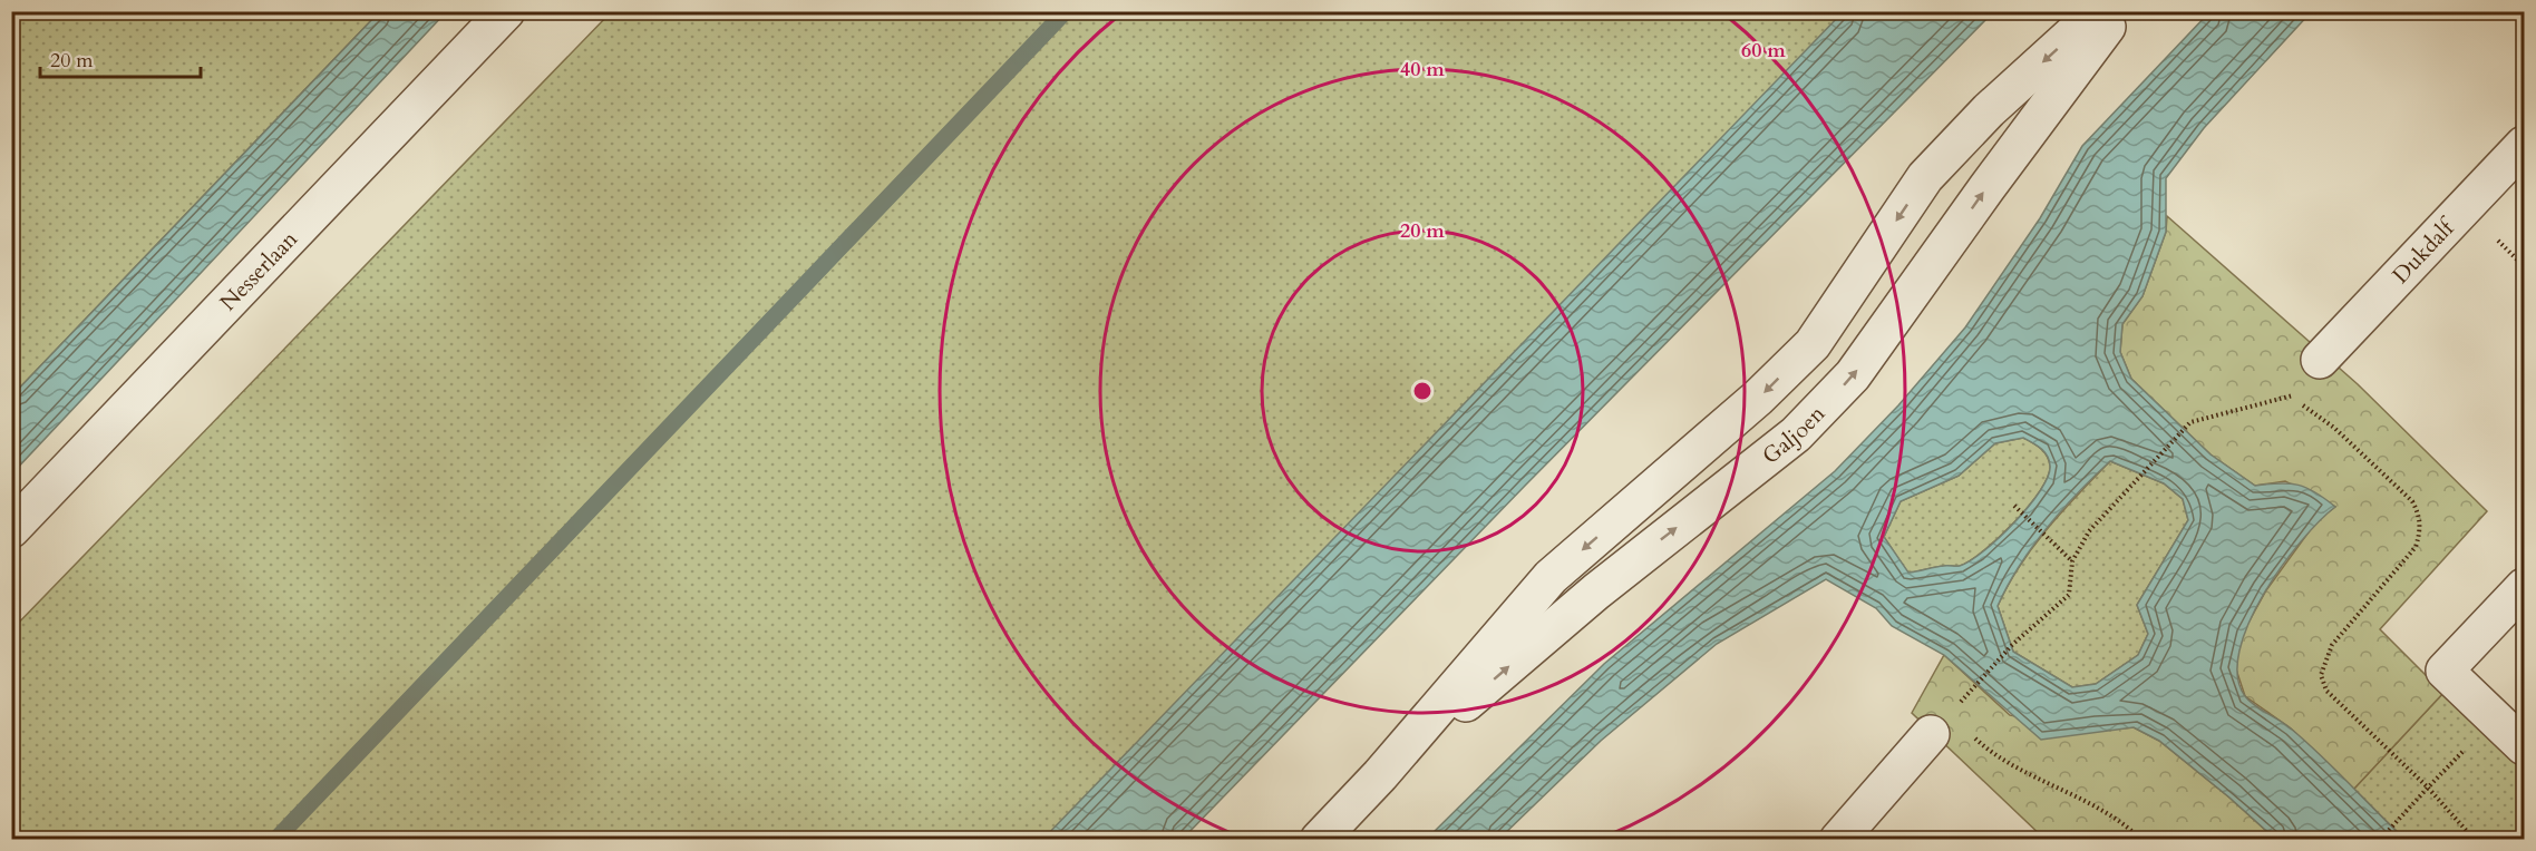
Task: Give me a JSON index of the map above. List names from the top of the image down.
{
  "streets": {
    "street": ["Dukdalf", "Nesserlaan", "Galjoen"]
  },
  "scale_bar": "20 m",
  "rings": ["60 m", "40 m", "20 m"]
}
